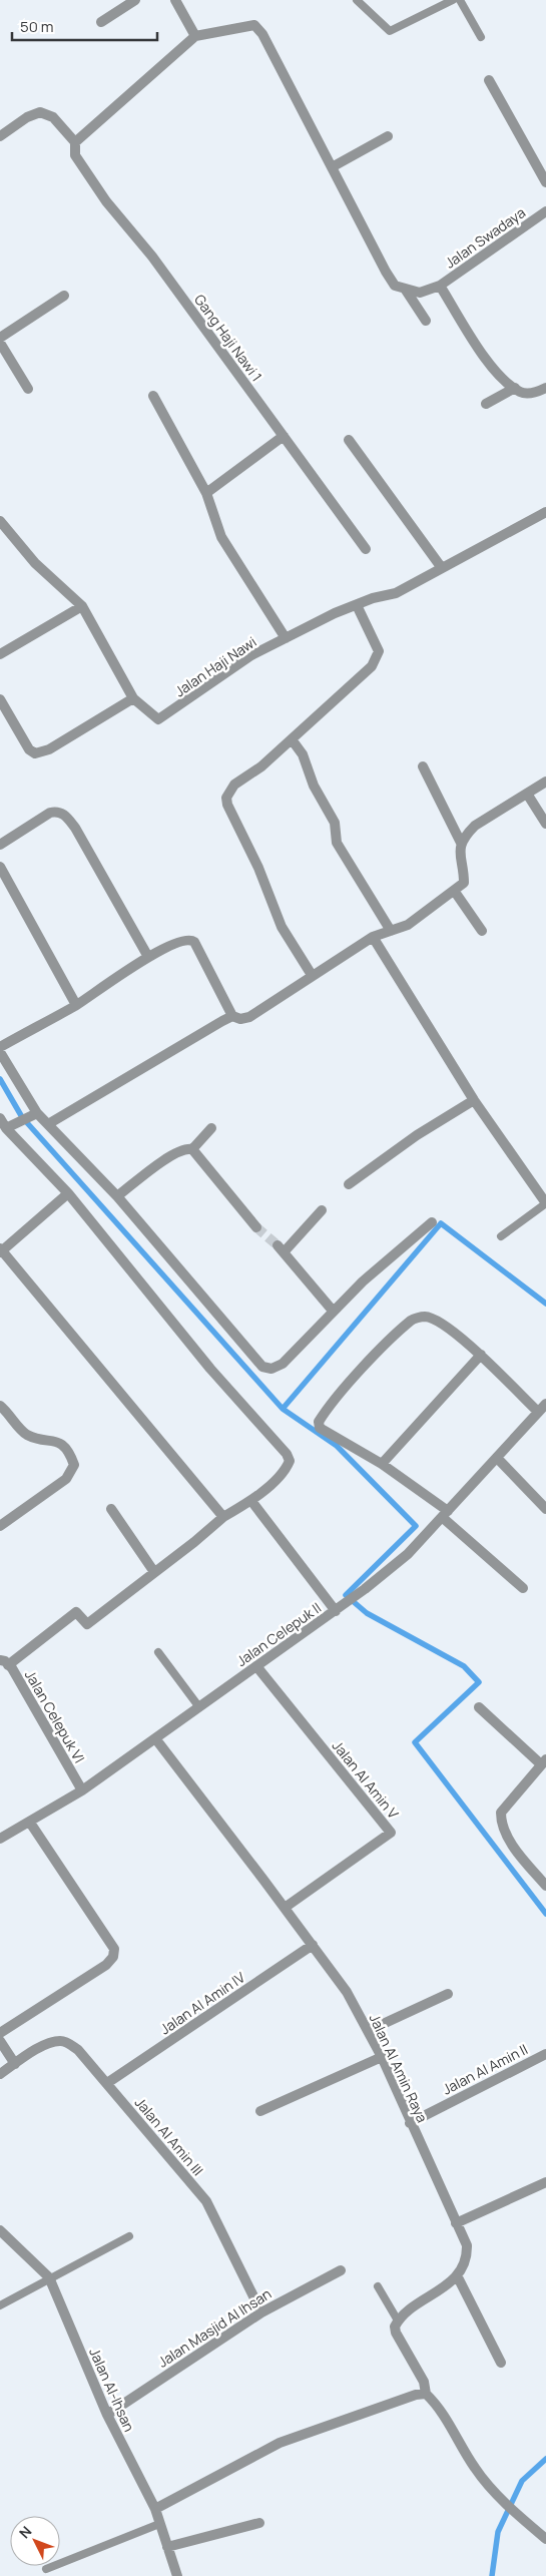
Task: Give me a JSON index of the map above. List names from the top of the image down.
{
  "streets": {
    "street": [
      "Jalan Swadaya",
      "Gang Haji Nawi 1",
      "Jalan Haji Nawi",
      "Jalan Celepuk II",
      "Jalan Celepuk VI",
      "Jalan Al Amin V",
      "Jalan Al Amin IV",
      "Jalan Al Amin Raya",
      "Jalan Al Amin II",
      "Jalan Al Amin III",
      "Jalan Masjid Al Ihsan",
      "Jalan Al-Ihsan"
    ]
  },
  "crossings": [
    ["Jalan Celepuk II", "Jalan Celepuk VI"],
    ["Jalan Celepuk II", "Jalan Al Amin V"],
    ["Jalan Celepuk II", "Jalan Al Amin Raya"],
    ["Jalan Al Amin V", "Jalan Al Amin Raya"],
    ["Jalan Al Amin IV", "Jalan Al Amin Raya"],
    ["Jalan Al Amin IV", "Jalan Al Amin III"],
    ["Jalan Al Amin Raya", "Jalan Al Amin II"],
    ["Jalan Al Amin III", "Jalan Masjid Al Ihsan"],
    ["Jalan Masjid Al Ihsan", "Jalan Al-Ihsan"]
  ],
  "scale_bar": "50 m",
  "north": "top left"
}
